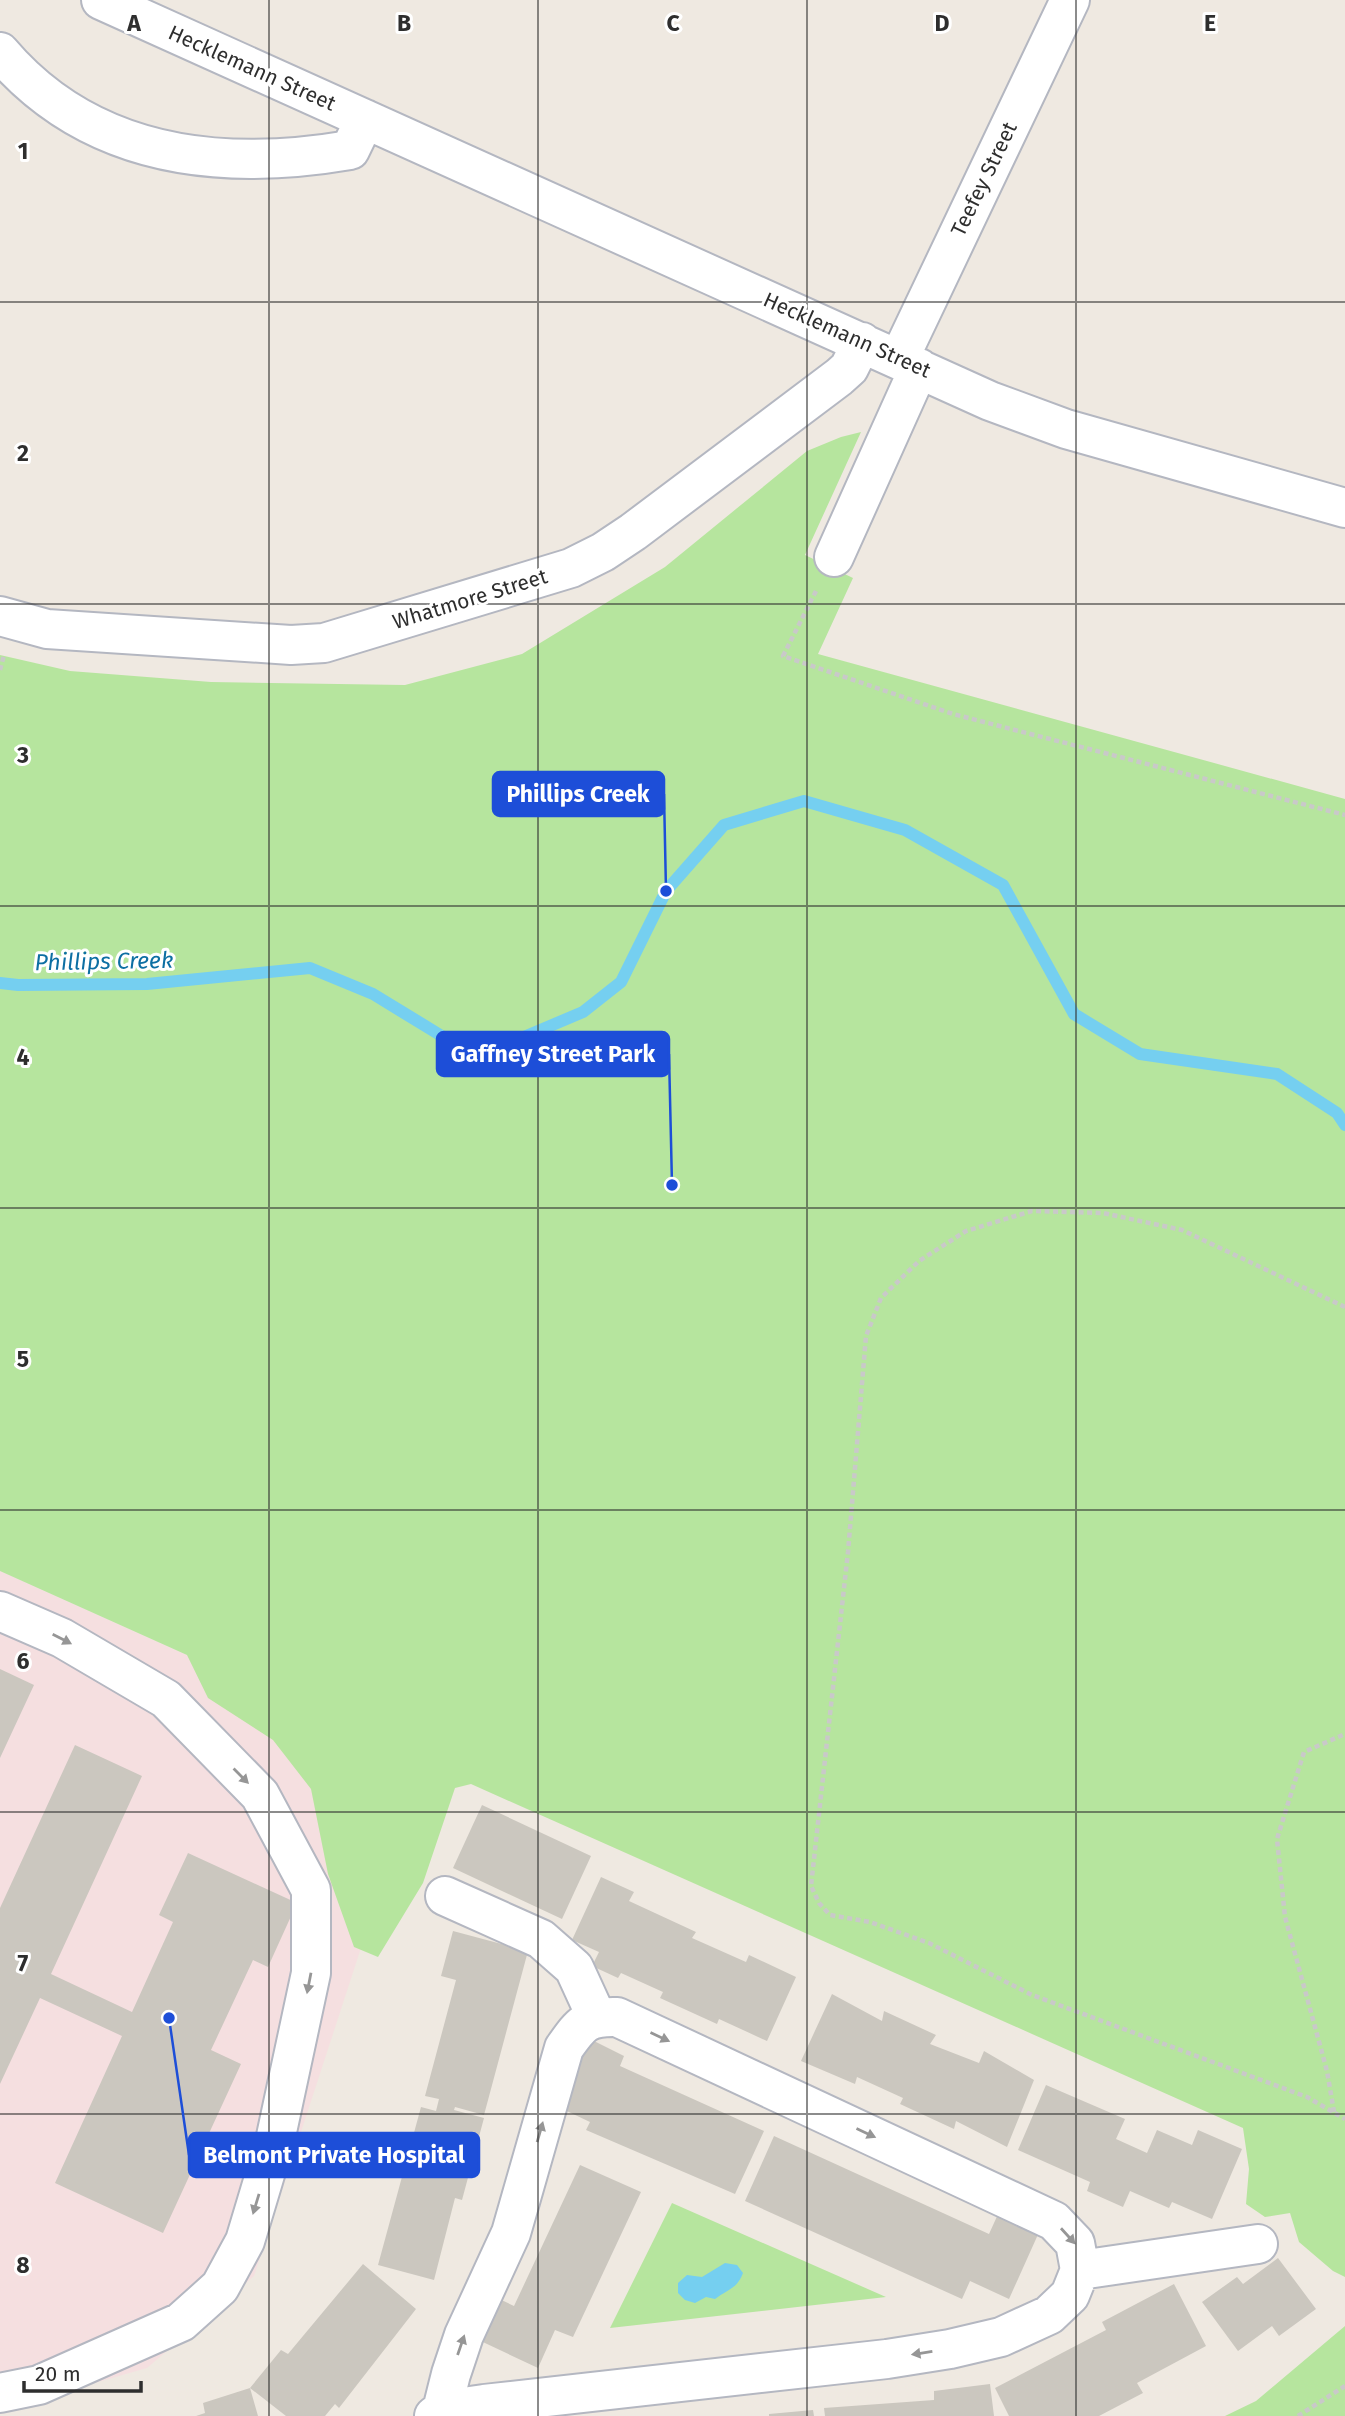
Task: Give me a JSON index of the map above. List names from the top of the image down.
{
  "streets": {
    "street": ["Hecklemann Street", "Teefey Street", "Whatmore Street"]
  },
  "crossings": [
    ["Hecklemann Street", "Teefey Street"],
    ["Hecklemann Street", "Whatmore Street"]
  ],
  "water": ["Phillips Creek"],
  "places": ["Phillips Creek", "Gaffney Street Park", "Belmont Private Hospital"],
  "scale_bar": "20 m",
  "grid": {
    "columns": [
      "A",
      "B",
      "C",
      "D",
      "E"
    ],
    "rows": [
      "1",
      "2",
      "3",
      "4",
      "5",
      "6",
      "7",
      "8"
    ]
  }
}
